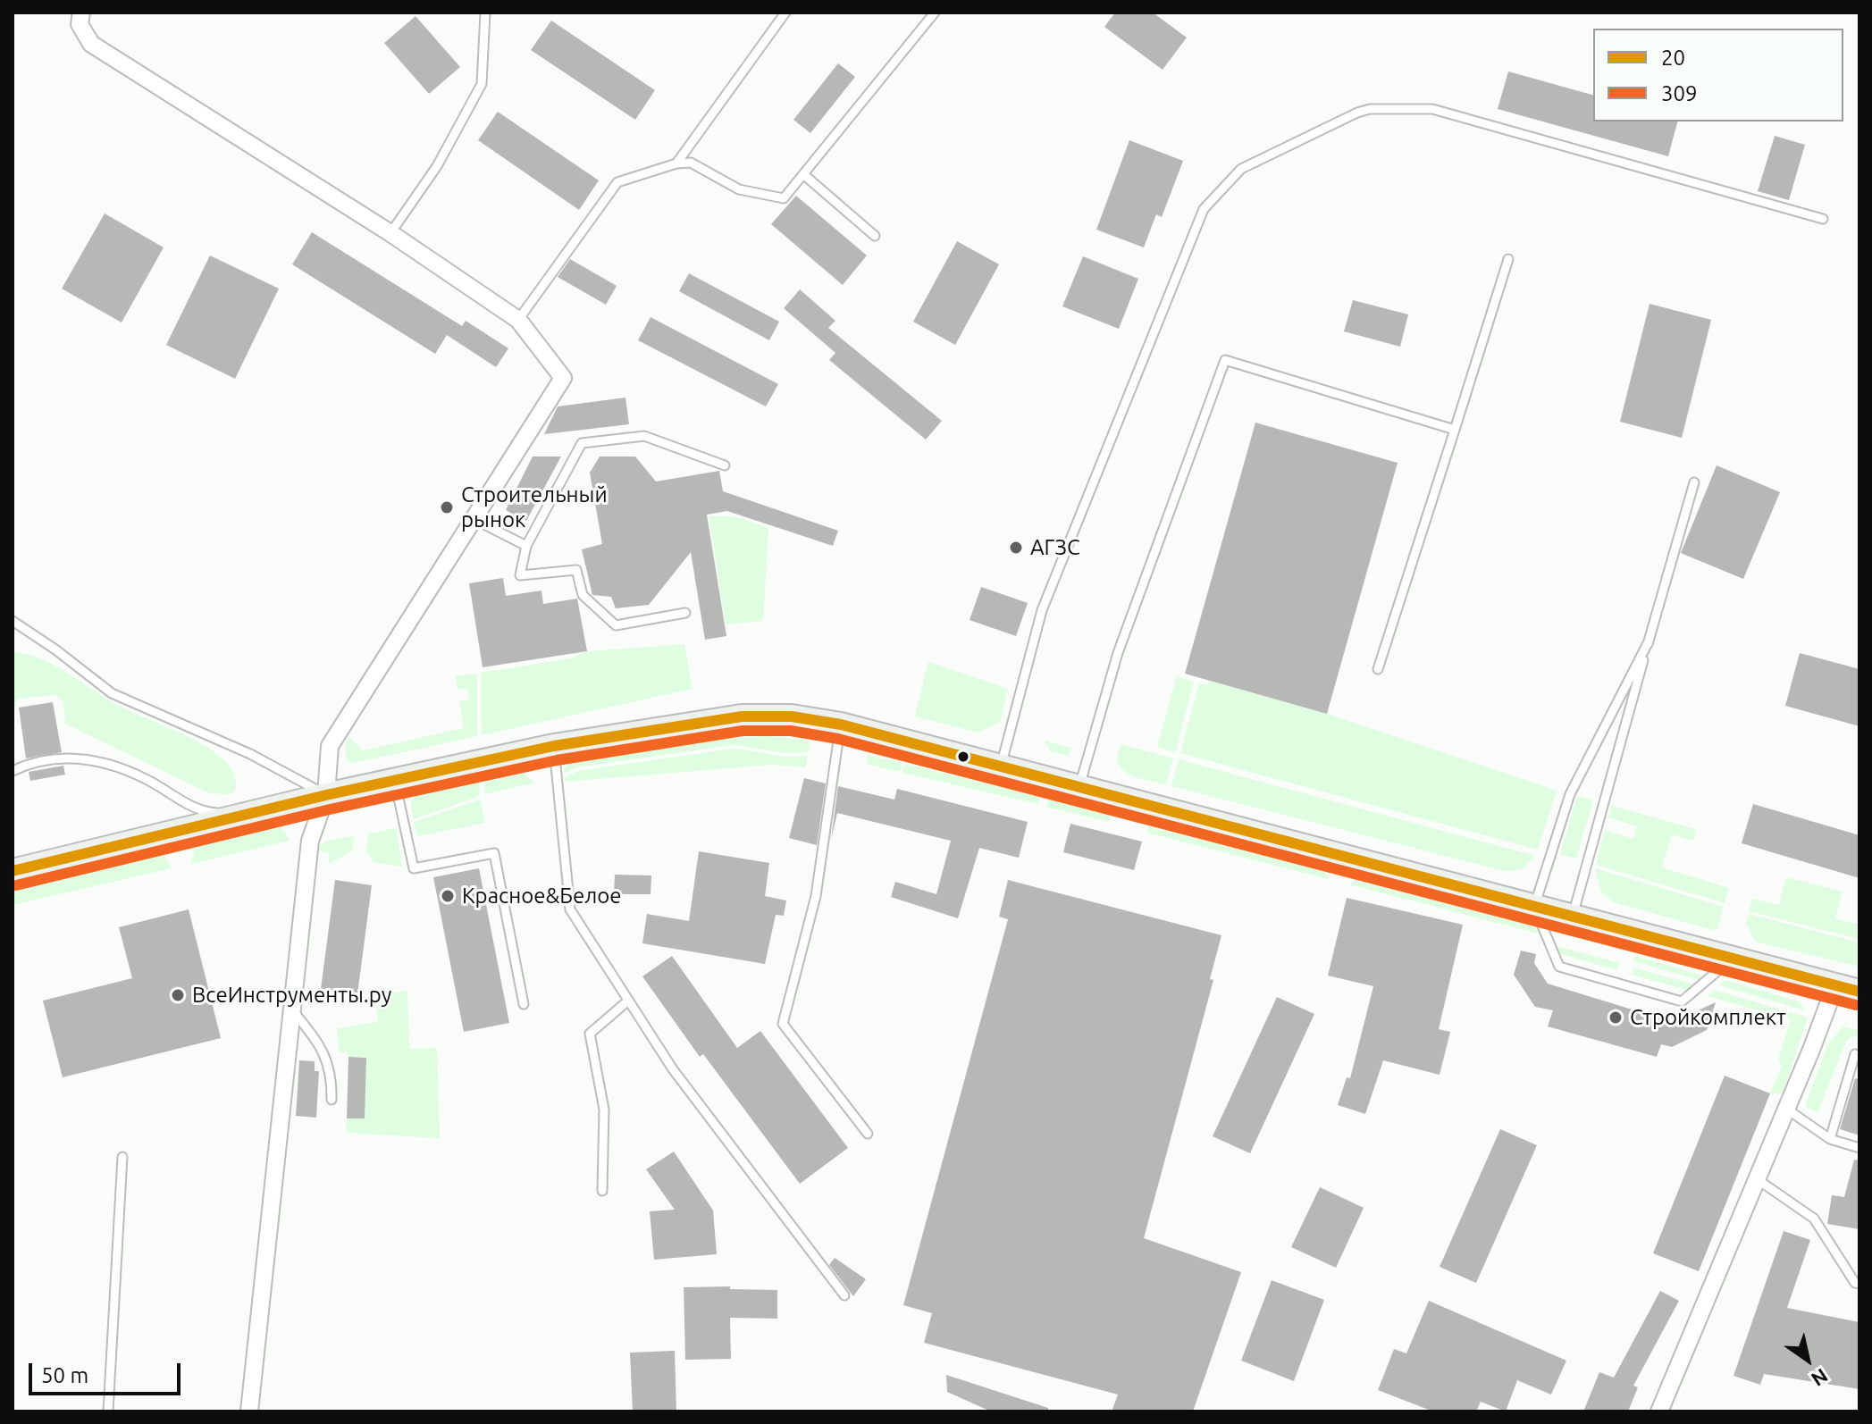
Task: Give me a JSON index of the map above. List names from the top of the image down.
{
  "places": [
    "Строительный рынок",
    "АГЗС",
    "Красное&Белое",
    "ВсеИнструменты.ру",
    "Стройкомплект"
  ],
  "lines": ["transit line 20", "transit line 309"],
  "legend": ["20", "309"],
  "scale_bar": "50 m",
  "north": "bottom right"
}
